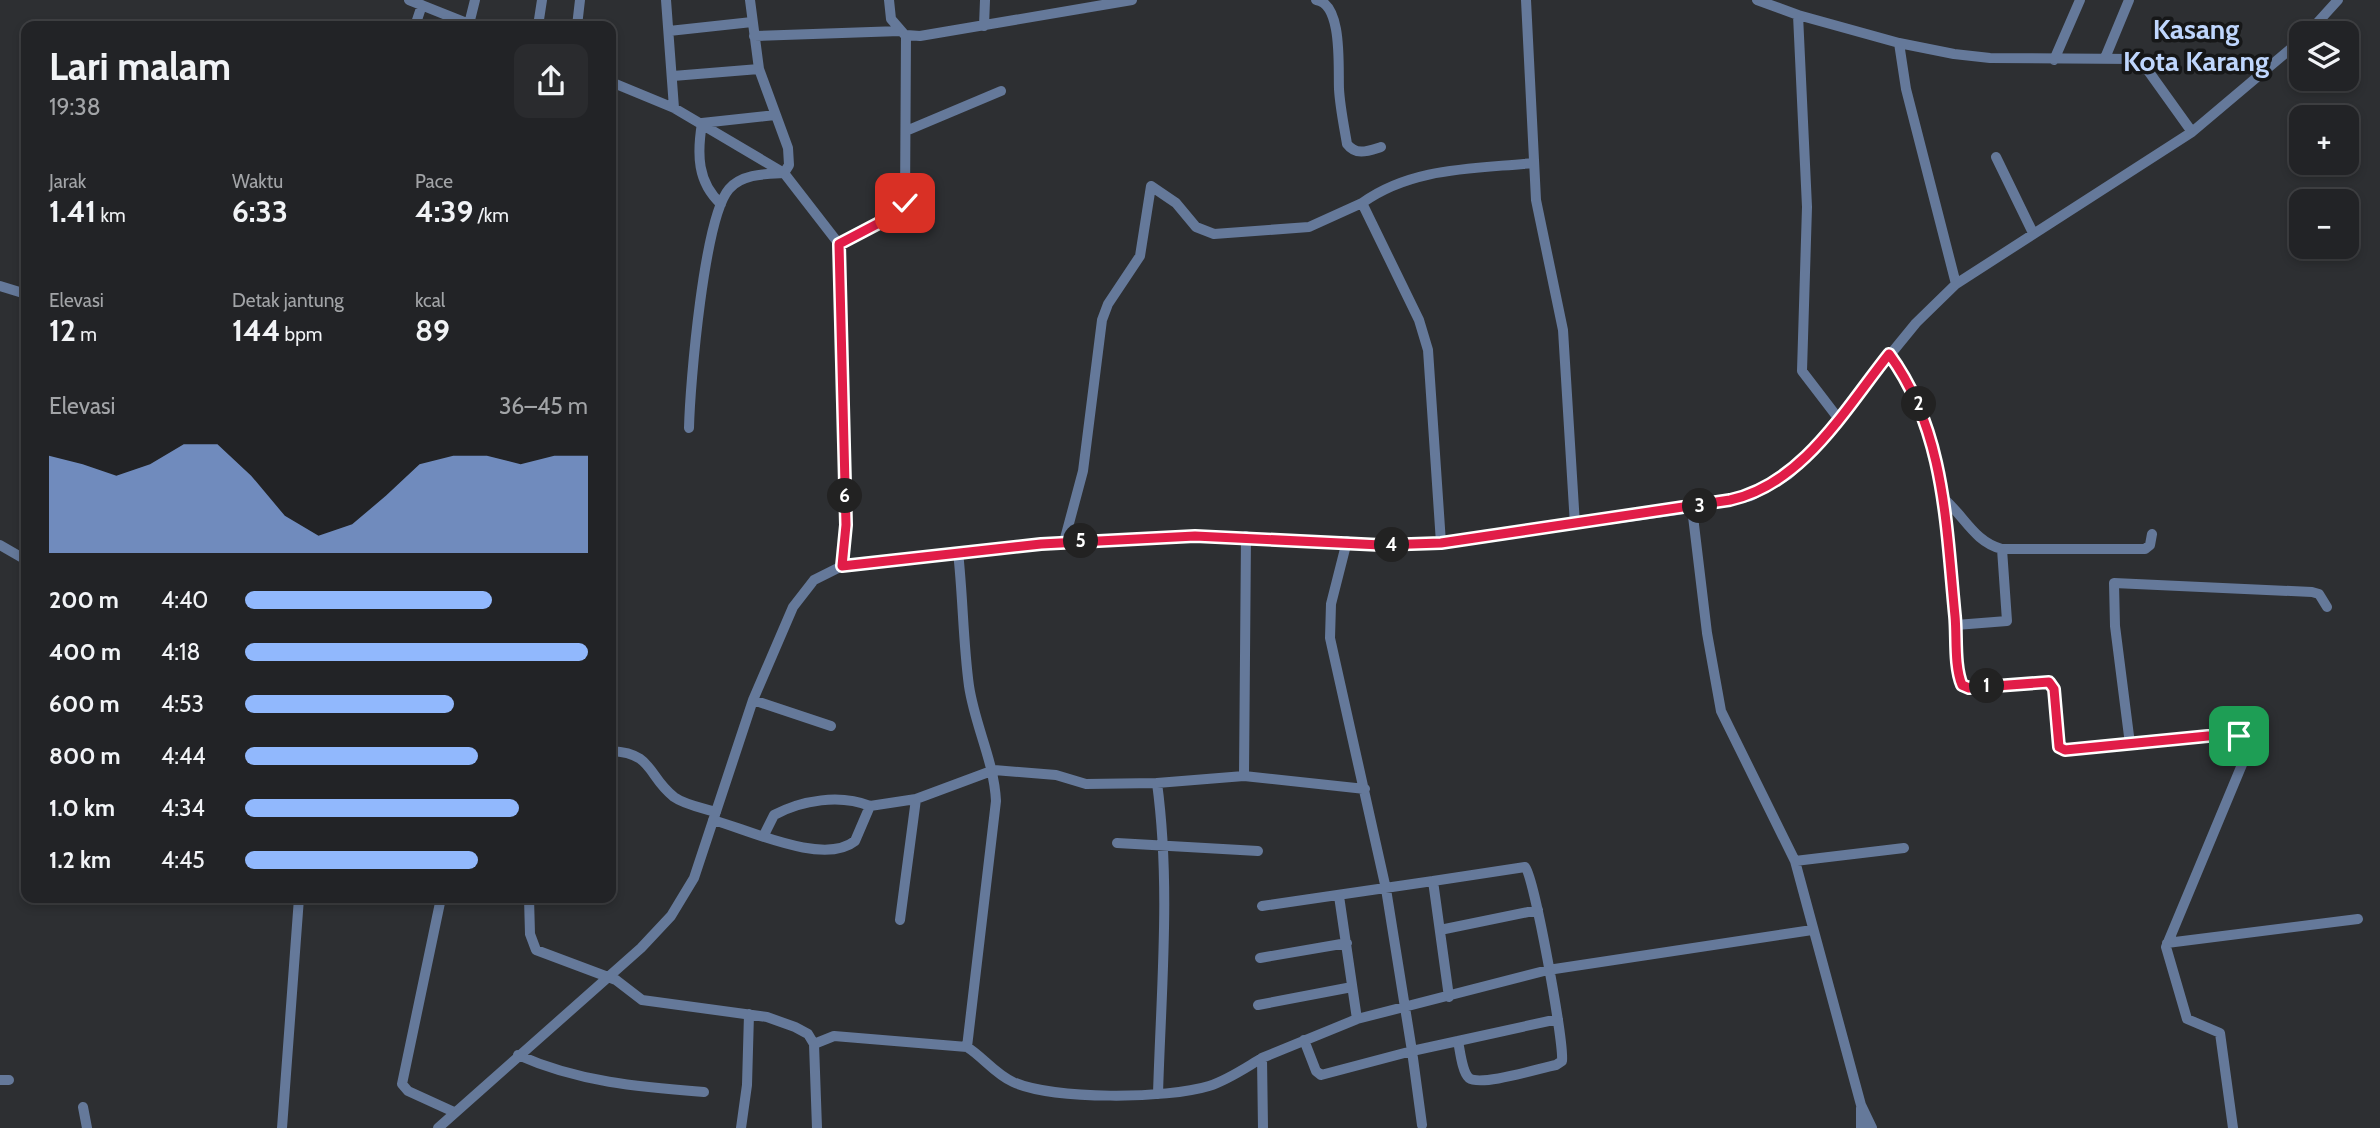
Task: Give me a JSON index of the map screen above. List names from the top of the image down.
{
  "districts": ["Kasang Kota Karang"],
  "page": {
    "map_buttons": ["+", "−"],
    "heading": ["Lari malam", "19:38"],
    "stats": [
      ["Jarak", "1.41 km"],
      ["Waktu", "6:33"],
      ["Pace", "4:39 /km"],
      ["Elevasi", "12 m"],
      ["Detak jantung", "144 bpm"],
      ["kcal", "89"]
    ],
    "chart": ["Elevasi", "36–45 m"],
    "pins": [
      "2",
      "6",
      "3",
      "5",
      "4",
      "1"
    ],
    "list": [
      {
        "name": "200 m",
        "note": "4:40"
      },
      {
        "name": "400 m",
        "note": "4:18"
      },
      {
        "name": "600 m",
        "note": "4:53"
      },
      {
        "name": "800 m",
        "note": "4:44"
      },
      {
        "name": "1.0 km",
        "note": "4:34"
      },
      {
        "name": "1.2 km",
        "note": "4:45"
      }
    ]
  }
}
